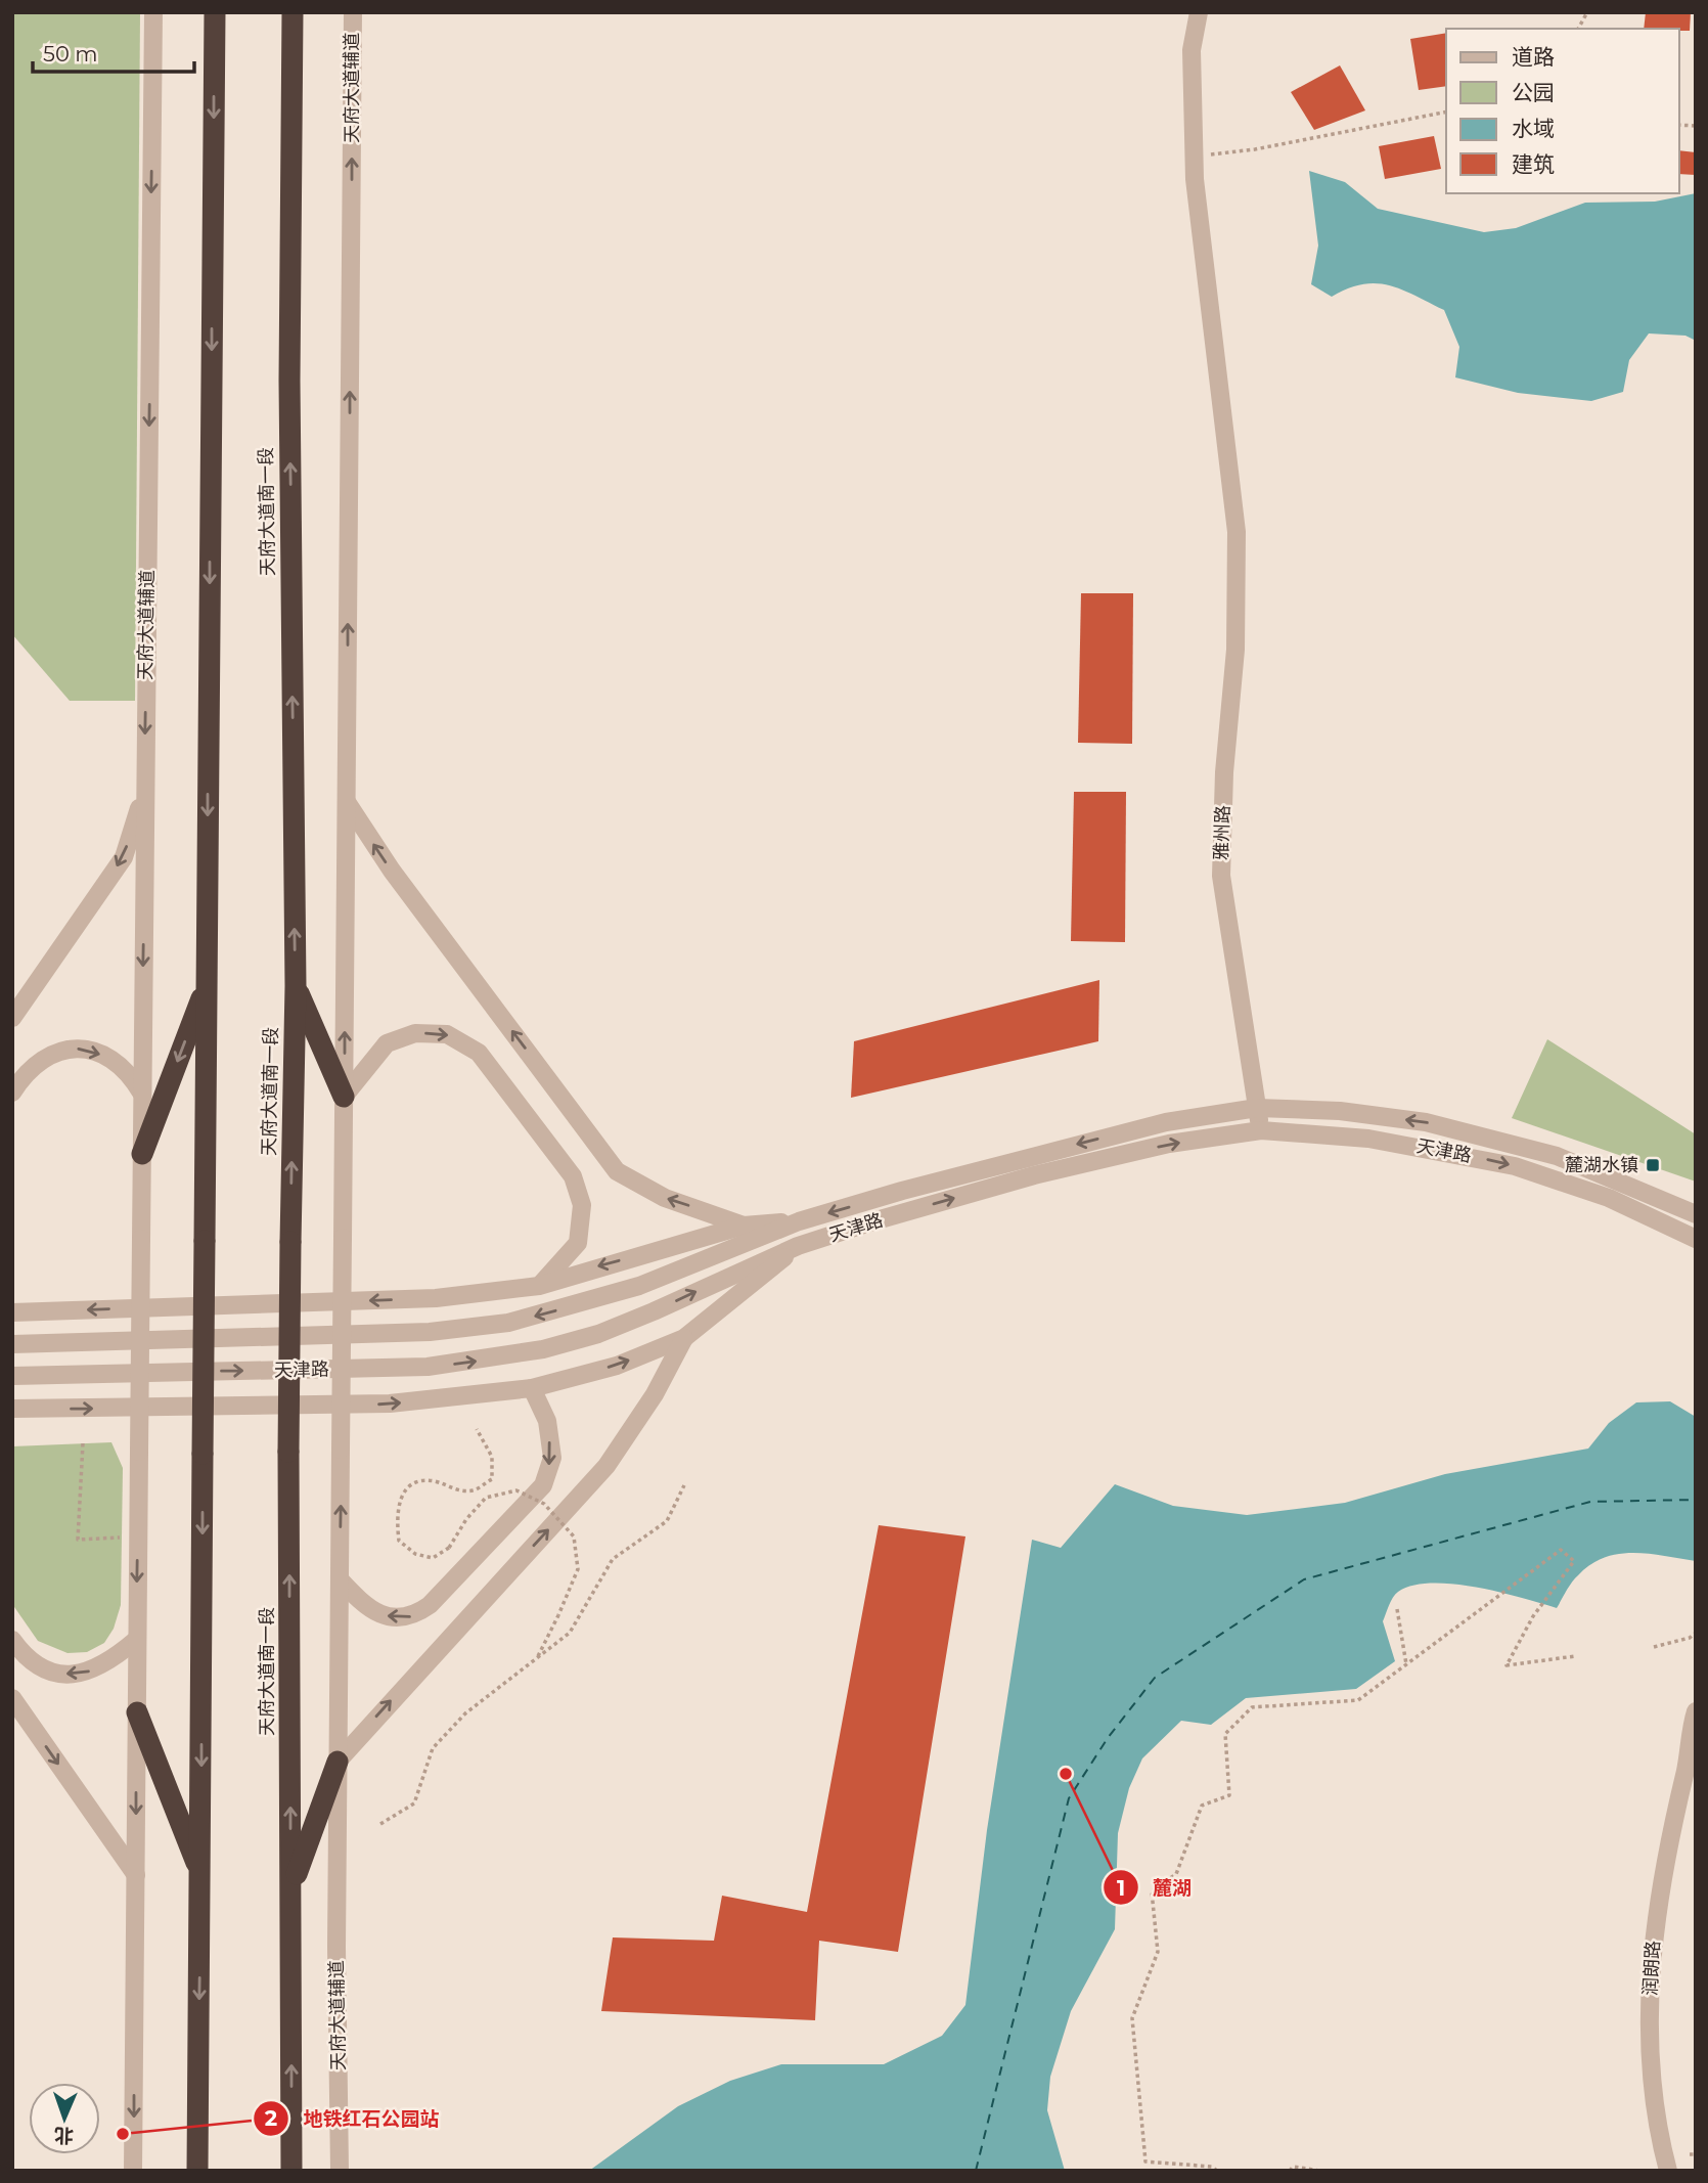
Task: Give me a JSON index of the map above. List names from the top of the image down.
{
  "streets": {
    "highway": ["天府大道南一段"],
    "street": [
      "天府大道辅道",
      "雅州路",
      "天津路",
      "润朗路"
    ]
  },
  "crossings": [
    ["雅州路", "天津路"]
  ],
  "places": {
    "transit": ["麓湖水镇"],
    "other": ["麓湖", "地铁红石公园站"]
  },
  "legend": [
    "道路",
    "公园",
    "水域",
    "建筑"
  ],
  "scale_bar": "50 m",
  "north": "bottom"
}
